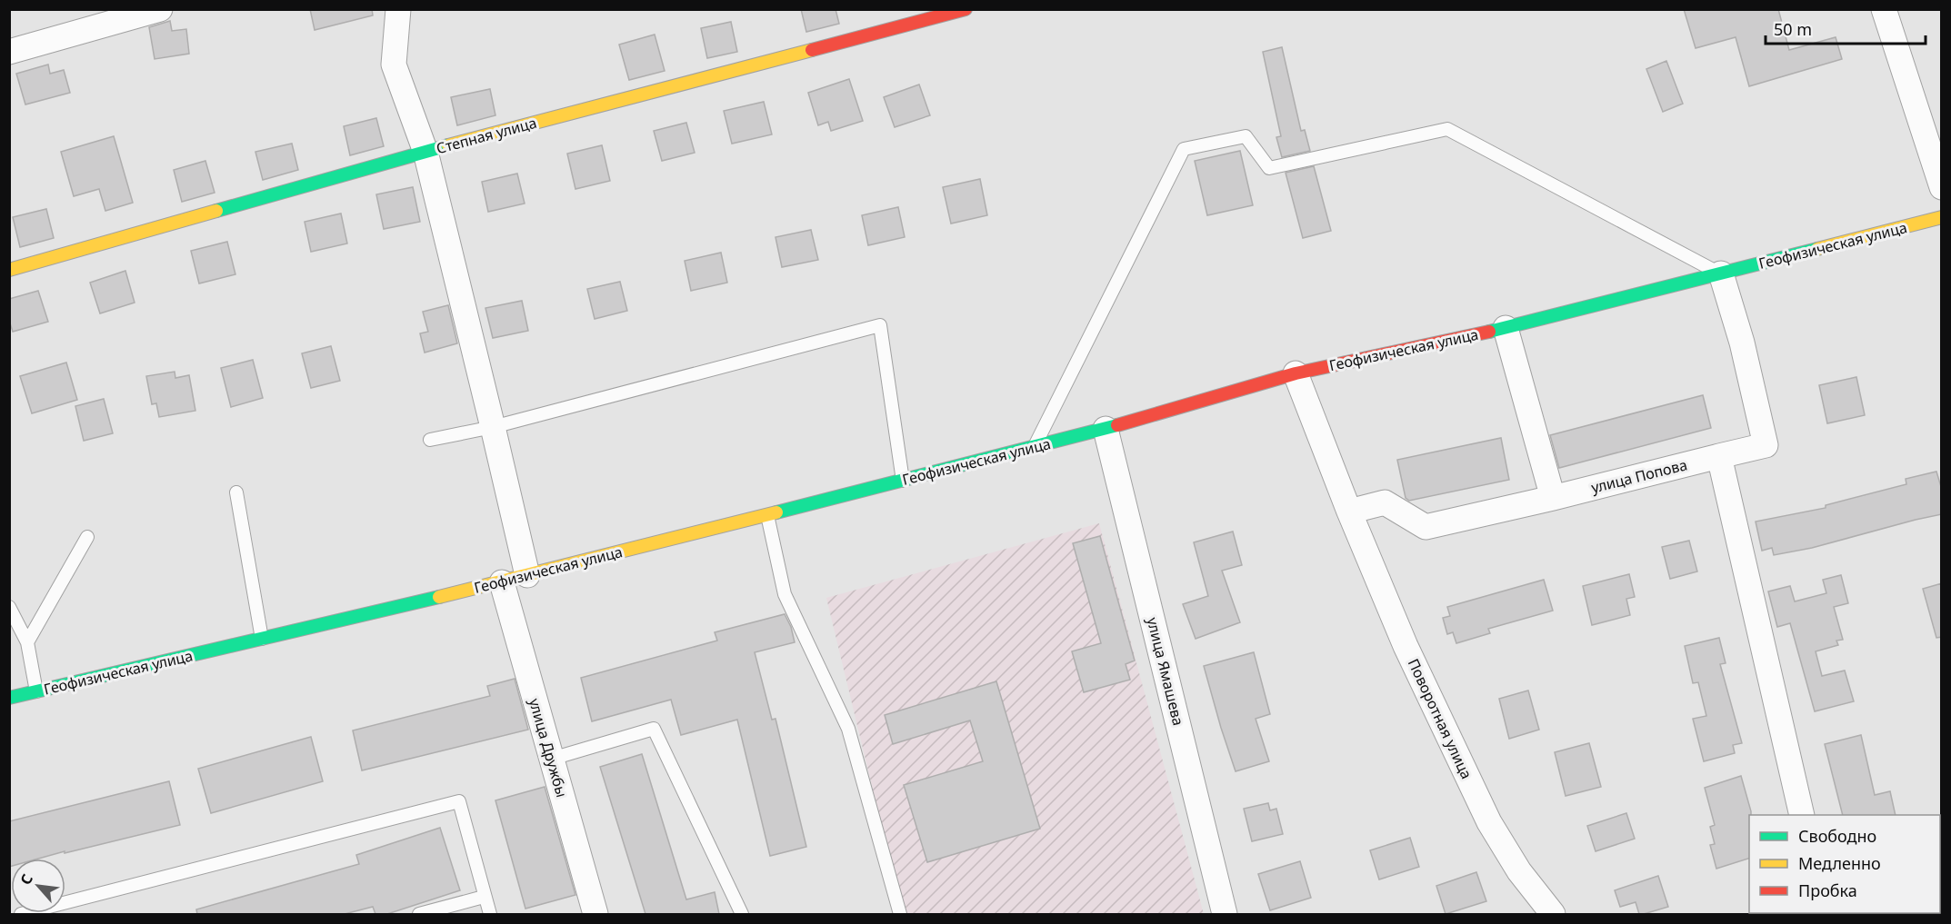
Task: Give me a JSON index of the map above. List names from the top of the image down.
{
  "streets": {
    "main road": ["Степная улица", "Геофизическая улица"],
    "street": [
      "улица Попова",
      "улица Ямашева",
      "Поворотная улица",
      "улица Дружбы"
    ]
  },
  "crossings": [
    ["Геофизическая улица", "улица Попова"],
    ["Геофизическая улица", "улица Ямашева"],
    ["Геофизическая улица", "улица Дружбы"],
    ["улица Попова", "Поворотная улица"]
  ],
  "legend": ["Свободно", "Медленно", "Пробка"],
  "scale_bar": "50 m",
  "north": "top left"
}
